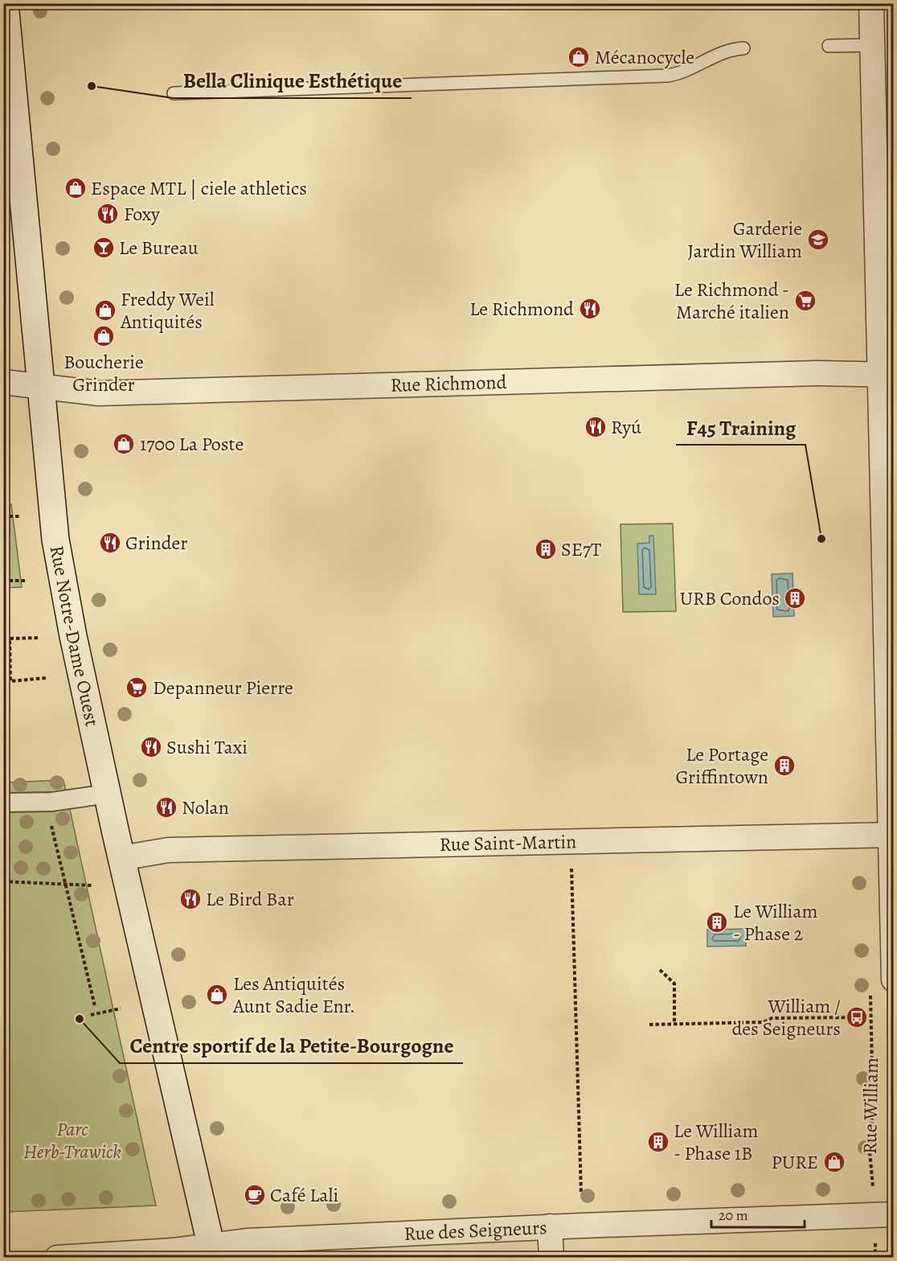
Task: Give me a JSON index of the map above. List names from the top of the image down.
{
  "streets": {
    "main road": ["Rue Notre-Dame Ouest"],
    "street": ["Rue Richmond", "Rue Saint-Martin", "Rue des Seigneurs"],
    "path": ["Rue William"]
  },
  "crossings": [
    ["Rue Richmond", "Rue Notre-Dame Ouest"],
    ["Rue Notre-Dame Ouest", "Rue Saint-Martin"],
    ["Rue Notre-Dame Ouest", "Rue des Seigneurs"]
  ],
  "parks": ["Parc Herb-Trawick"],
  "places": {
    "shop": [
      "Mécanocycle",
      "Espace MTL | ciele athletics",
      "Freddy Weil Antiquités",
      "Boucherie Grinder",
      "1700 La Poste",
      "Les Antiquités Aunt Sadie Enr.",
      "PURE"
    ],
    "other": ["Bella Clinique Esthétique", "F45 Training", "Centre sportif de la Petite-Bourgogne"],
    "restaurant": [
      "Foxy",
      "Le Richmond",
      "Ryú",
      "Grinder",
      "Sushi Taxi",
      "Nolan",
      "Le Bird Bar"
    ],
    "school or university": ["Garderie Jardin William"],
    "bar": ["Le Bureau"],
    "supermarket": ["Le Richmond - Marché italien", "Depanneur Pierre"],
    "building": [
      "SE7T",
      "URB Condos",
      "Le Portage Griffintown",
      "Le William - Phase 2",
      "Le William - Phase 1B"
    ],
    "bus stop": ["William / des Seigneurs"],
    "cafe": ["Café Lali"]
  },
  "scale_bar": "20 m"
}
